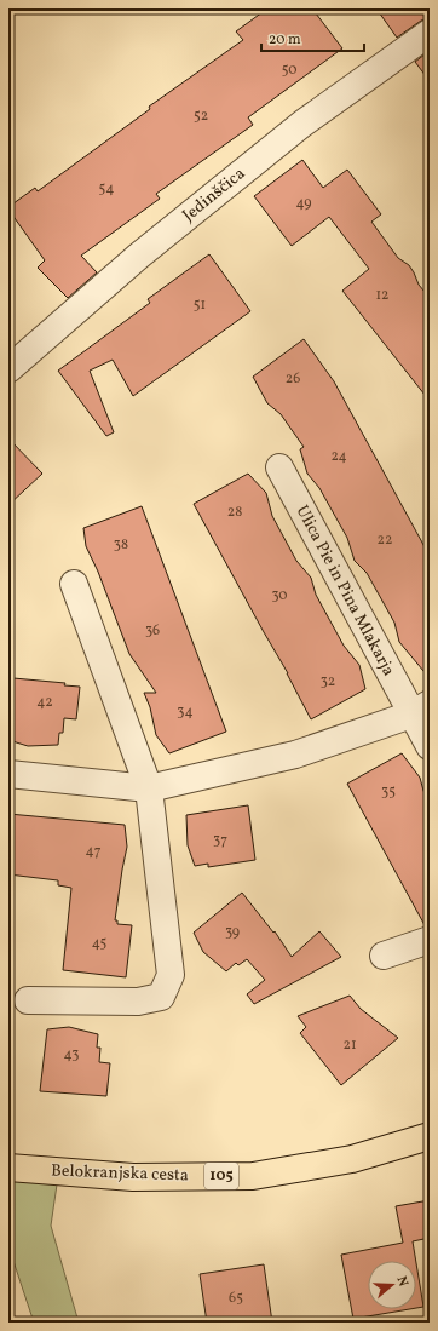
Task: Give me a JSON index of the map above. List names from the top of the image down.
{
  "streets": {
    "main road": ["Belokranjska cesta", "105"],
    "street": ["Jedinščica", "Ulica Pie in Pina Mlakarja"]
  },
  "house_numbers": [
    "50",
    "52",
    "54",
    "49",
    "12",
    "51",
    "26",
    "24",
    "28",
    "22",
    "38",
    "30",
    "36",
    "32",
    "42",
    "34",
    "35",
    "37",
    "47",
    "39",
    "45",
    "21",
    "43",
    "65"
  ],
  "scale_bar": "20 m",
  "north": "right"
}
